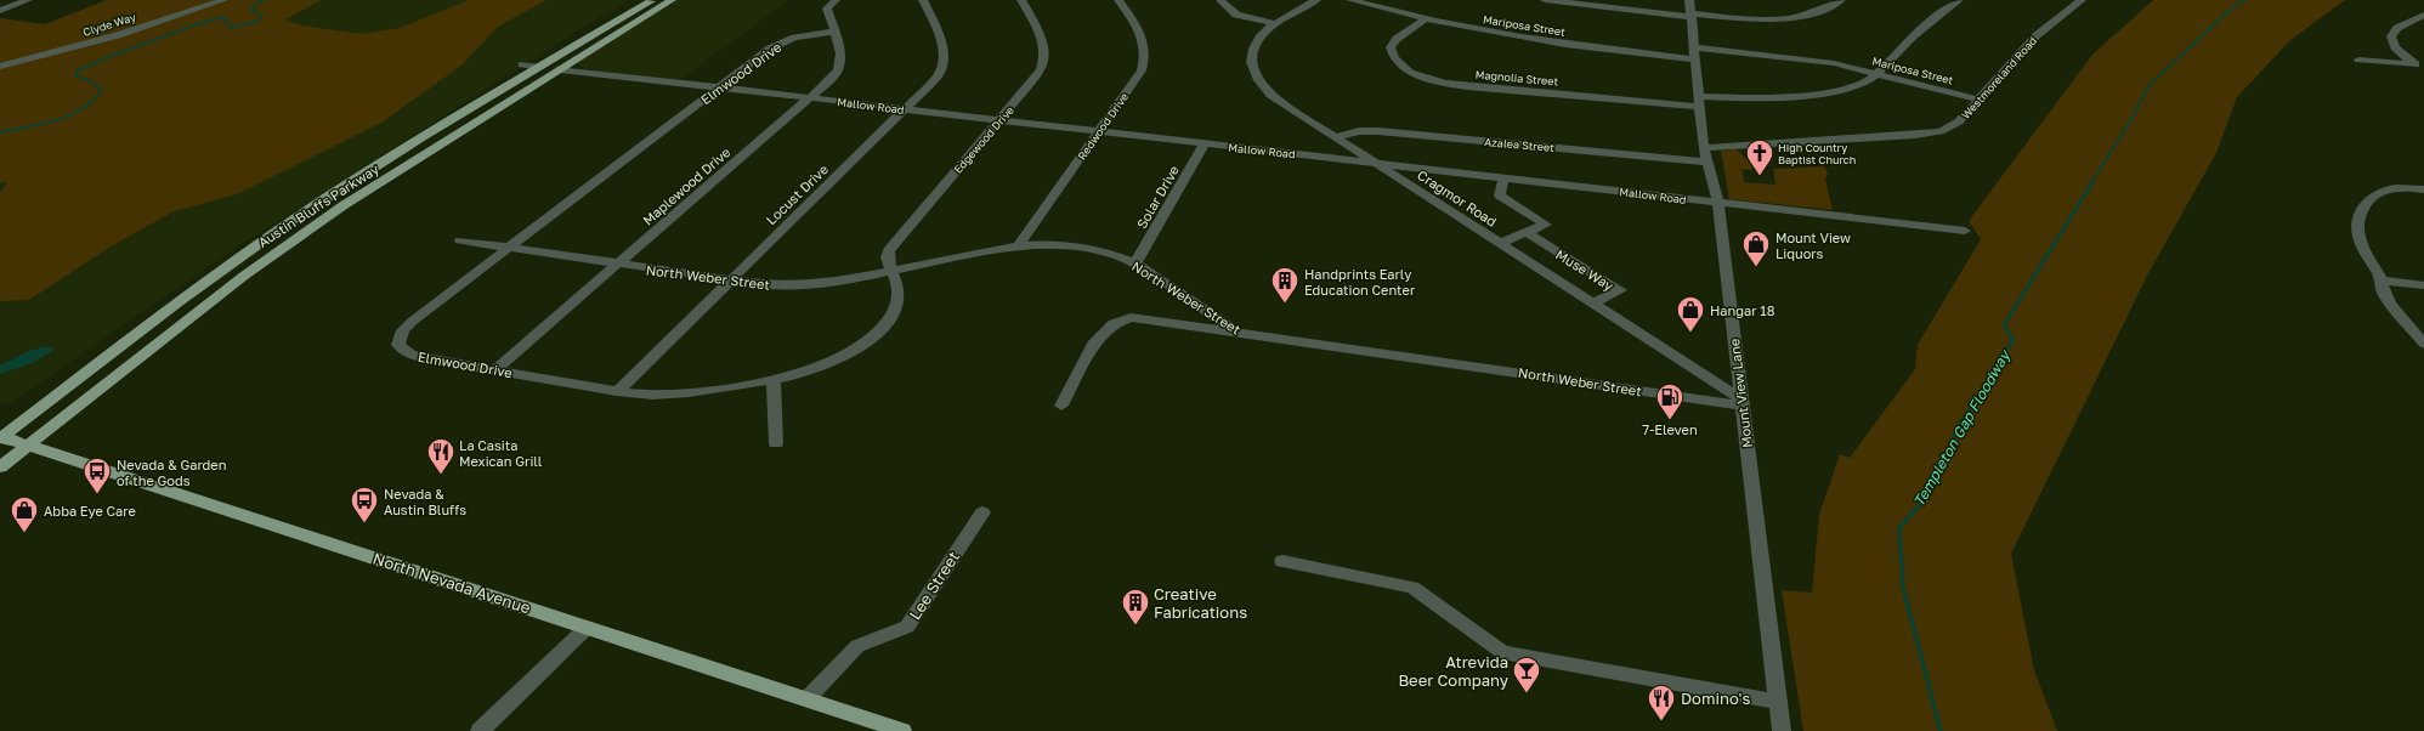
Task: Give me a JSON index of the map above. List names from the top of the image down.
{
  "streets": {
    "main road": ["Austin Bluffs Parkway", "North Nevada Avenue"],
    "street": [
      "Clyde Way",
      "Mariposa Street",
      "Elmwood Drive",
      "Magnolia Street",
      "Westmoreland Road",
      "Mallow Road",
      "Redwood Drive",
      "Edgewood Drive",
      "Azalea Street",
      "Maplewood Drive",
      "Locust Drive",
      "Solar Drive",
      "Cragmor Road",
      "Muse Way",
      "North Weber Street",
      "Mount View Lane",
      "Lee Street"
    ]
  },
  "crossings": [
    ["Mariposa Street", "Magnolia Street"],
    ["Mariposa Street", "Westmoreland Road"],
    ["Mariposa Street", "Mount View Lane"],
    ["Elmwood Drive", "Mallow Road"],
    ["Elmwood Drive", "Edgewood Drive"],
    ["Elmwood Drive", "Maplewood Drive"],
    ["Elmwood Drive", "Locust Drive"],
    ["Elmwood Drive", "North Weber Street"],
    ["Magnolia Street", "Mount View Lane"],
    ["Westmoreland Road", "Mount View Lane"],
    ["Mallow Road", "Redwood Drive"],
    ["Mallow Road", "Edgewood Drive"],
    ["Mallow Road", "Maplewood Drive"],
    ["Mallow Road", "Locust Drive"],
    ["Mallow Road", "Solar Drive"],
    ["Mallow Road", "Cragmor Road"],
    ["Mallow Road", "Austin Bluffs Parkway"],
    ["Mallow Road", "Mount View Lane"],
    ["Redwood Drive", "North Weber Street"],
    ["Edgewood Drive", "North Weber Street"],
    ["Azalea Street", "Cragmor Road"],
    ["Azalea Street", "Mount View Lane"],
    ["Maplewood Drive", "North Weber Street"],
    ["Locust Drive", "North Weber Street"],
    ["Solar Drive", "North Weber Street"],
    ["Cragmor Road", "Muse Way"],
    ["Cragmor Road", "North Weber Street"],
    ["Cragmor Road", "Mount View Lane"],
    ["Austin Bluffs Parkway", "North Nevada Avenue"],
    ["North Weber Street", "Mount View Lane"],
    ["North Nevada Avenue", "Lee Street"]
  ],
  "water": ["Templeton Gap Floodway"],
  "places": {
    "church": ["High Country Baptist Church"],
    "shop": ["Mount View Liquors", "Hangar 18", "Abba Eye Care"],
    "building": ["Handprints Early Education Center", "Creative Fabrications"],
    "fuel station": ["7-Eleven"],
    "restaurant": ["La Casita Mexican Grill", "Domino's"],
    "bus stop": ["Nevada & Garden of the Gods", "Nevada & Austin Bluffs"],
    "bar": ["Atrevida Beer Company"]
  }
}
